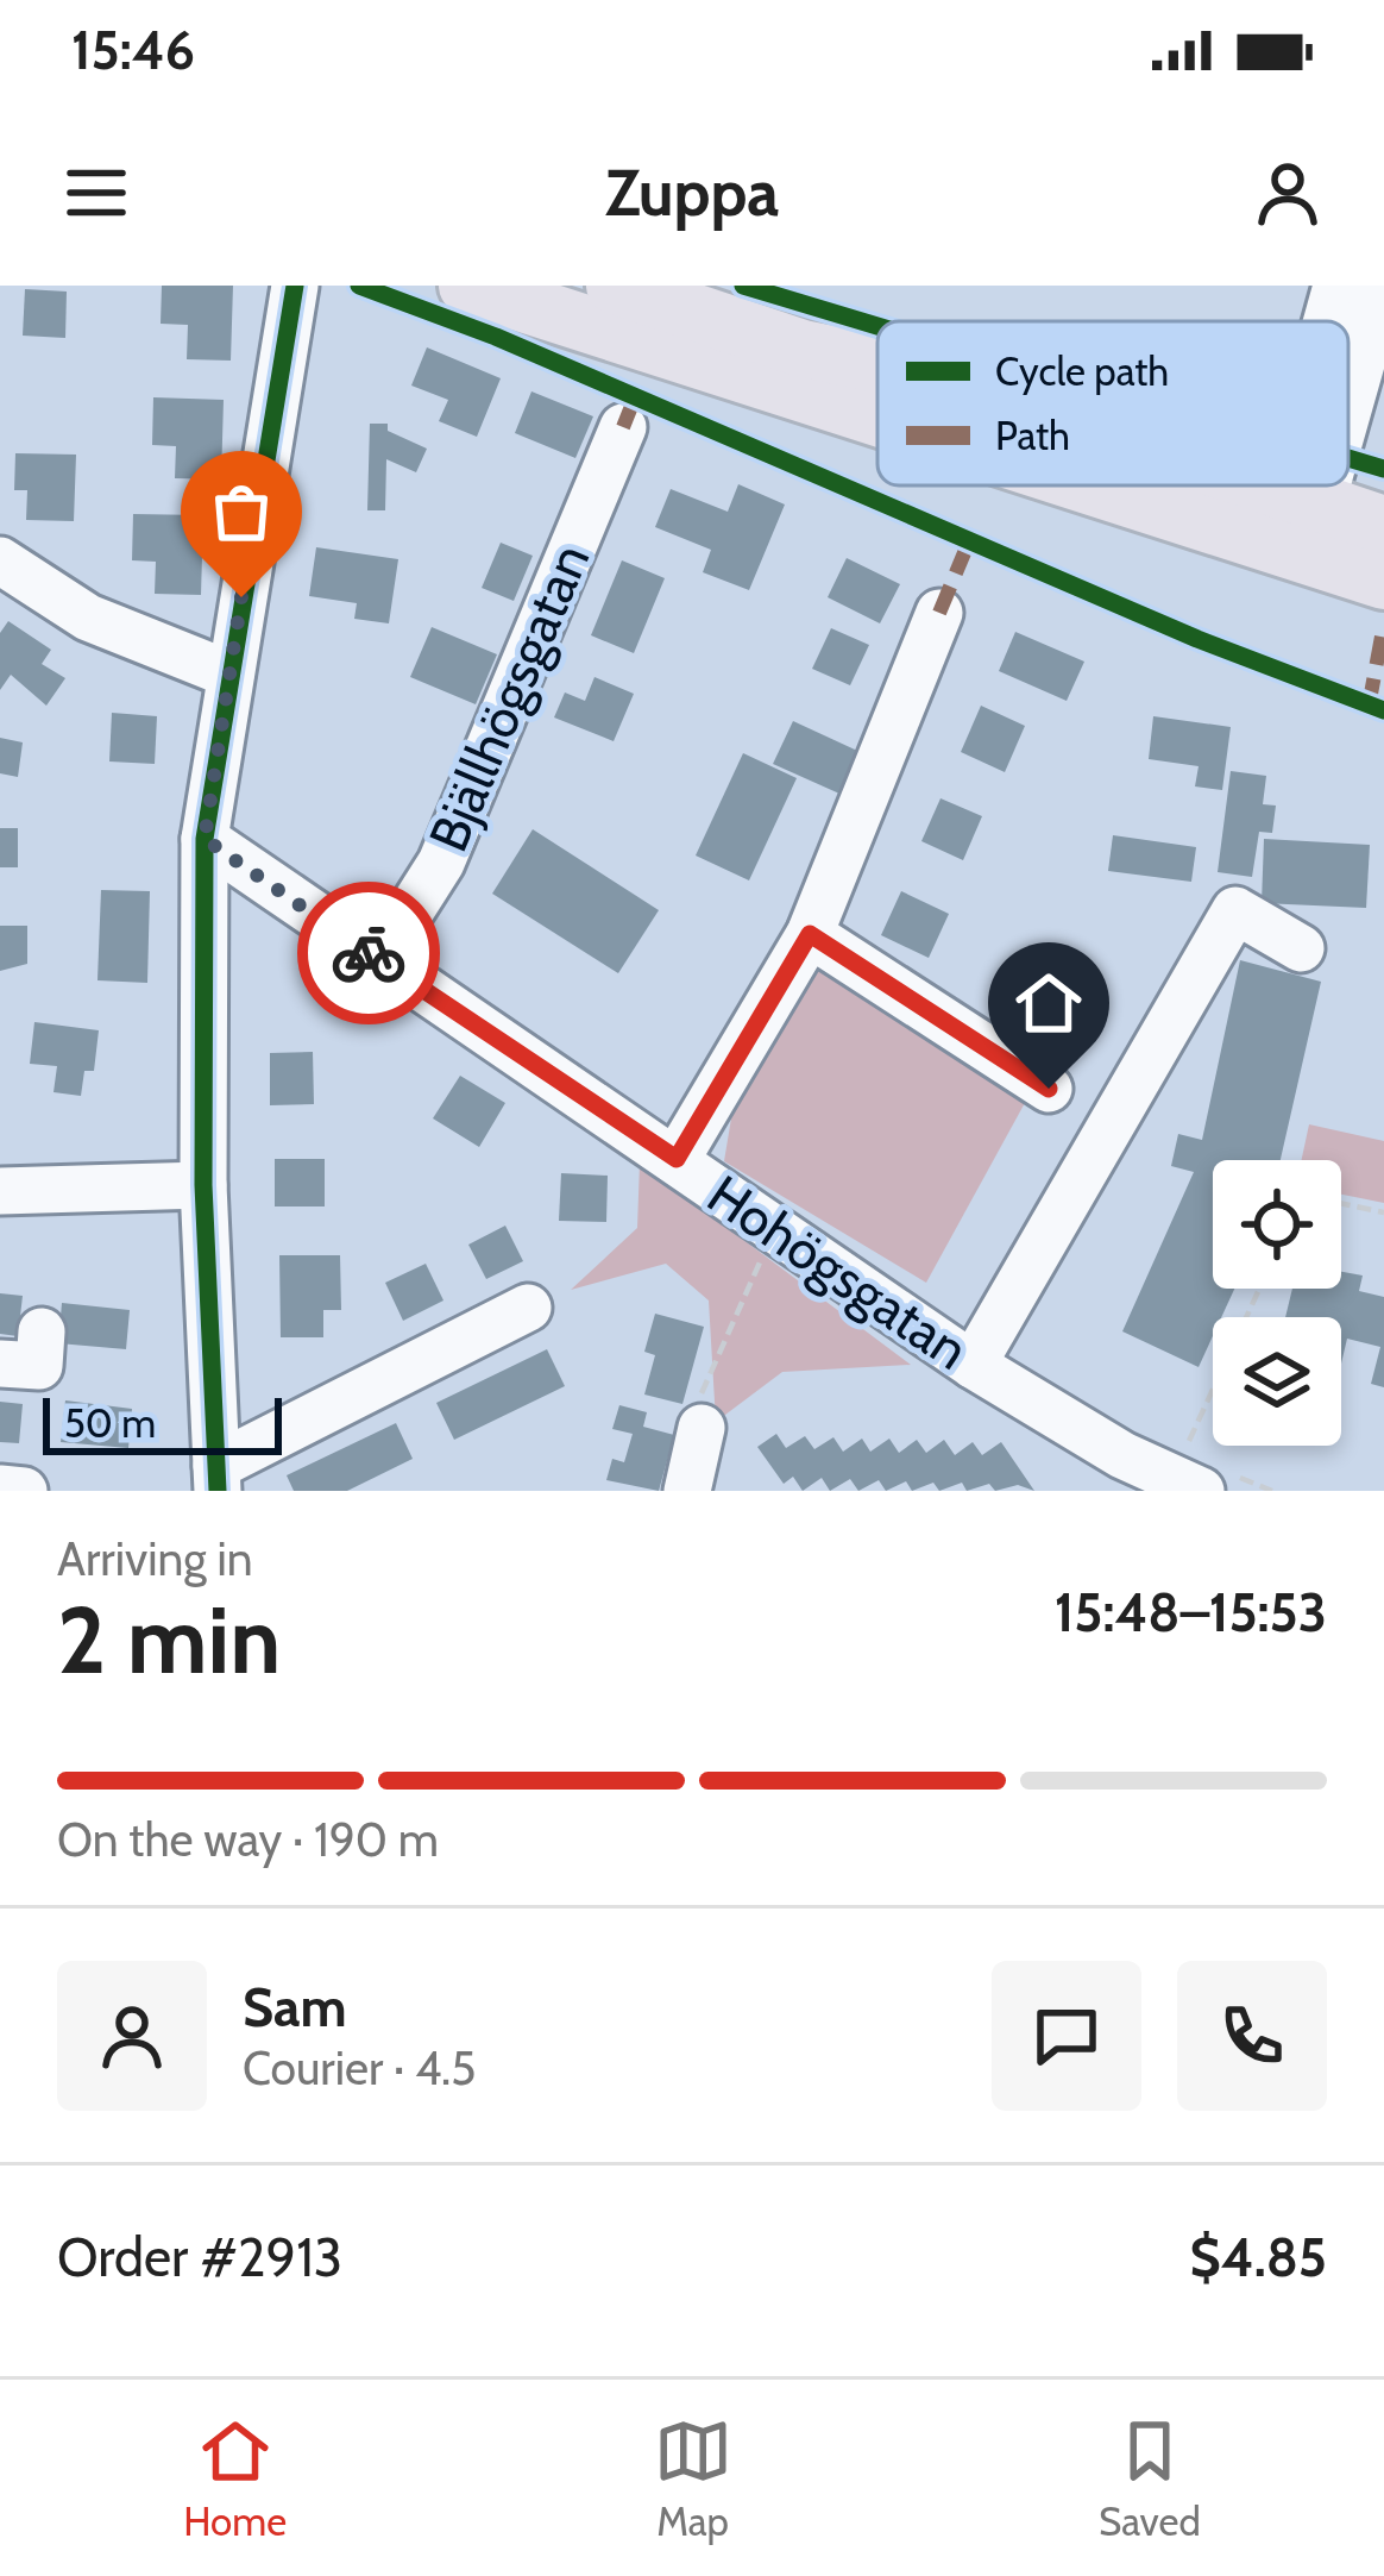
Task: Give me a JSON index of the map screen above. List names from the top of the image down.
{
  "streets": {
    "street": ["Bjällhögsgatan", "Hohögsgatan"]
  },
  "crossings": [
    ["Bjällhögsgatan", "Hohögsgatan"]
  ],
  "legend": ["Cycle path", "Path"],
  "scale_bar": "50 m",
  "page": {
    "status": "15:46",
    "header": "Zuppa",
    "scale": "50 m",
    "heading": ["2 min", "Arriving in", "15:48–15:53"],
    "panel": [
      "Sam",
      "Courier · 4.5",
      "Order #2913",
      "$4.85"
    ],
    "bar": "On the way · 190 m",
    "tabs": ["Home", "Map", "Saved"]
  }
}
